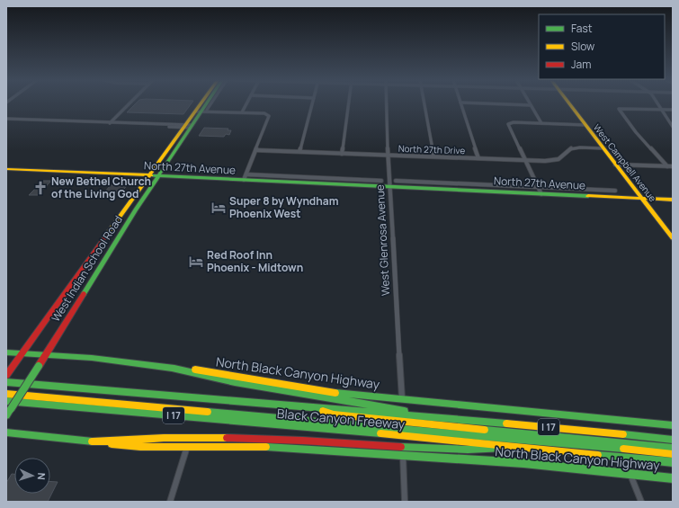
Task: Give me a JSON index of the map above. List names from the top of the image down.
{
  "streets": {
    "main road": [
      "West Campbell Avenue",
      "North 27th Avenue",
      "West Indian School Road",
      "North Black Canyon Highway",
      "I 17",
      "Black Canyon Freeway"
    ],
    "street": ["North 27th Drive", "West Glenrosa Avenue"]
  },
  "crossings": [
    ["North 27th Drive", "West Campbell Avenue"],
    ["North 27th Drive", "West Glenrosa Avenue"],
    ["West Campbell Avenue", "North 27th Avenue"],
    ["North 27th Avenue", "West Glenrosa Avenue"],
    ["North 27th Avenue", "West Indian School Road"],
    ["West Glenrosa Avenue", "North Black Canyon Highway"],
    ["West Indian School Road", "North Black Canyon Highway"]
  ],
  "places": {
    "church": ["New Bethel Church of the Living God"],
    "hotel": ["Super 8 by Wyndham Phoenix West", "Red Roof Inn Phoenix - Midtown"]
  },
  "legend": ["Fast", "Slow", "Jam"],
  "north": "right"
}
